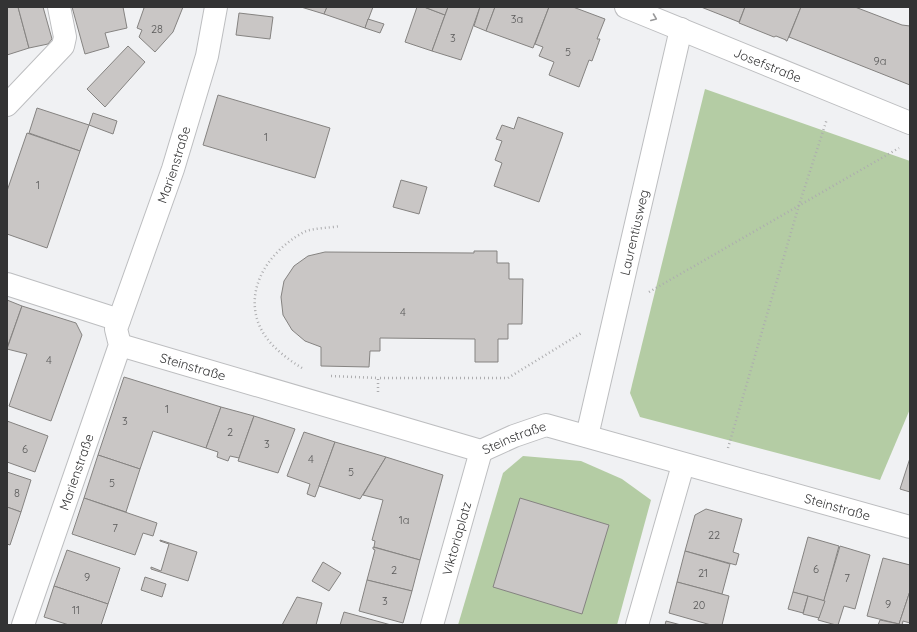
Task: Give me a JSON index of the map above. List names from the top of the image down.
{
  "streets": {
    "street": [
      "Josefstraße",
      "Marienstraße",
      "Laurentiusweg",
      "Steinstraße",
      "Viktoriaplatz"
    ]
  },
  "crossings": [
    ["Josefstraße", "Laurentiusweg"],
    ["Marienstraße", "Steinstraße"],
    ["Laurentiusweg", "Steinstraße"],
    ["Steinstraße", "Viktoriaplatz"]
  ],
  "house_numbers": [
    "3a",
    "28",
    "3",
    "5",
    "9a",
    "1",
    "1",
    "4",
    "4",
    "1",
    "3",
    "2",
    "3",
    "6",
    "4",
    "5",
    "5",
    "8",
    "1a",
    "7",
    "22",
    "6",
    "2",
    "21",
    "9",
    "7",
    "3",
    "9",
    "20",
    "11"
  ]
}
